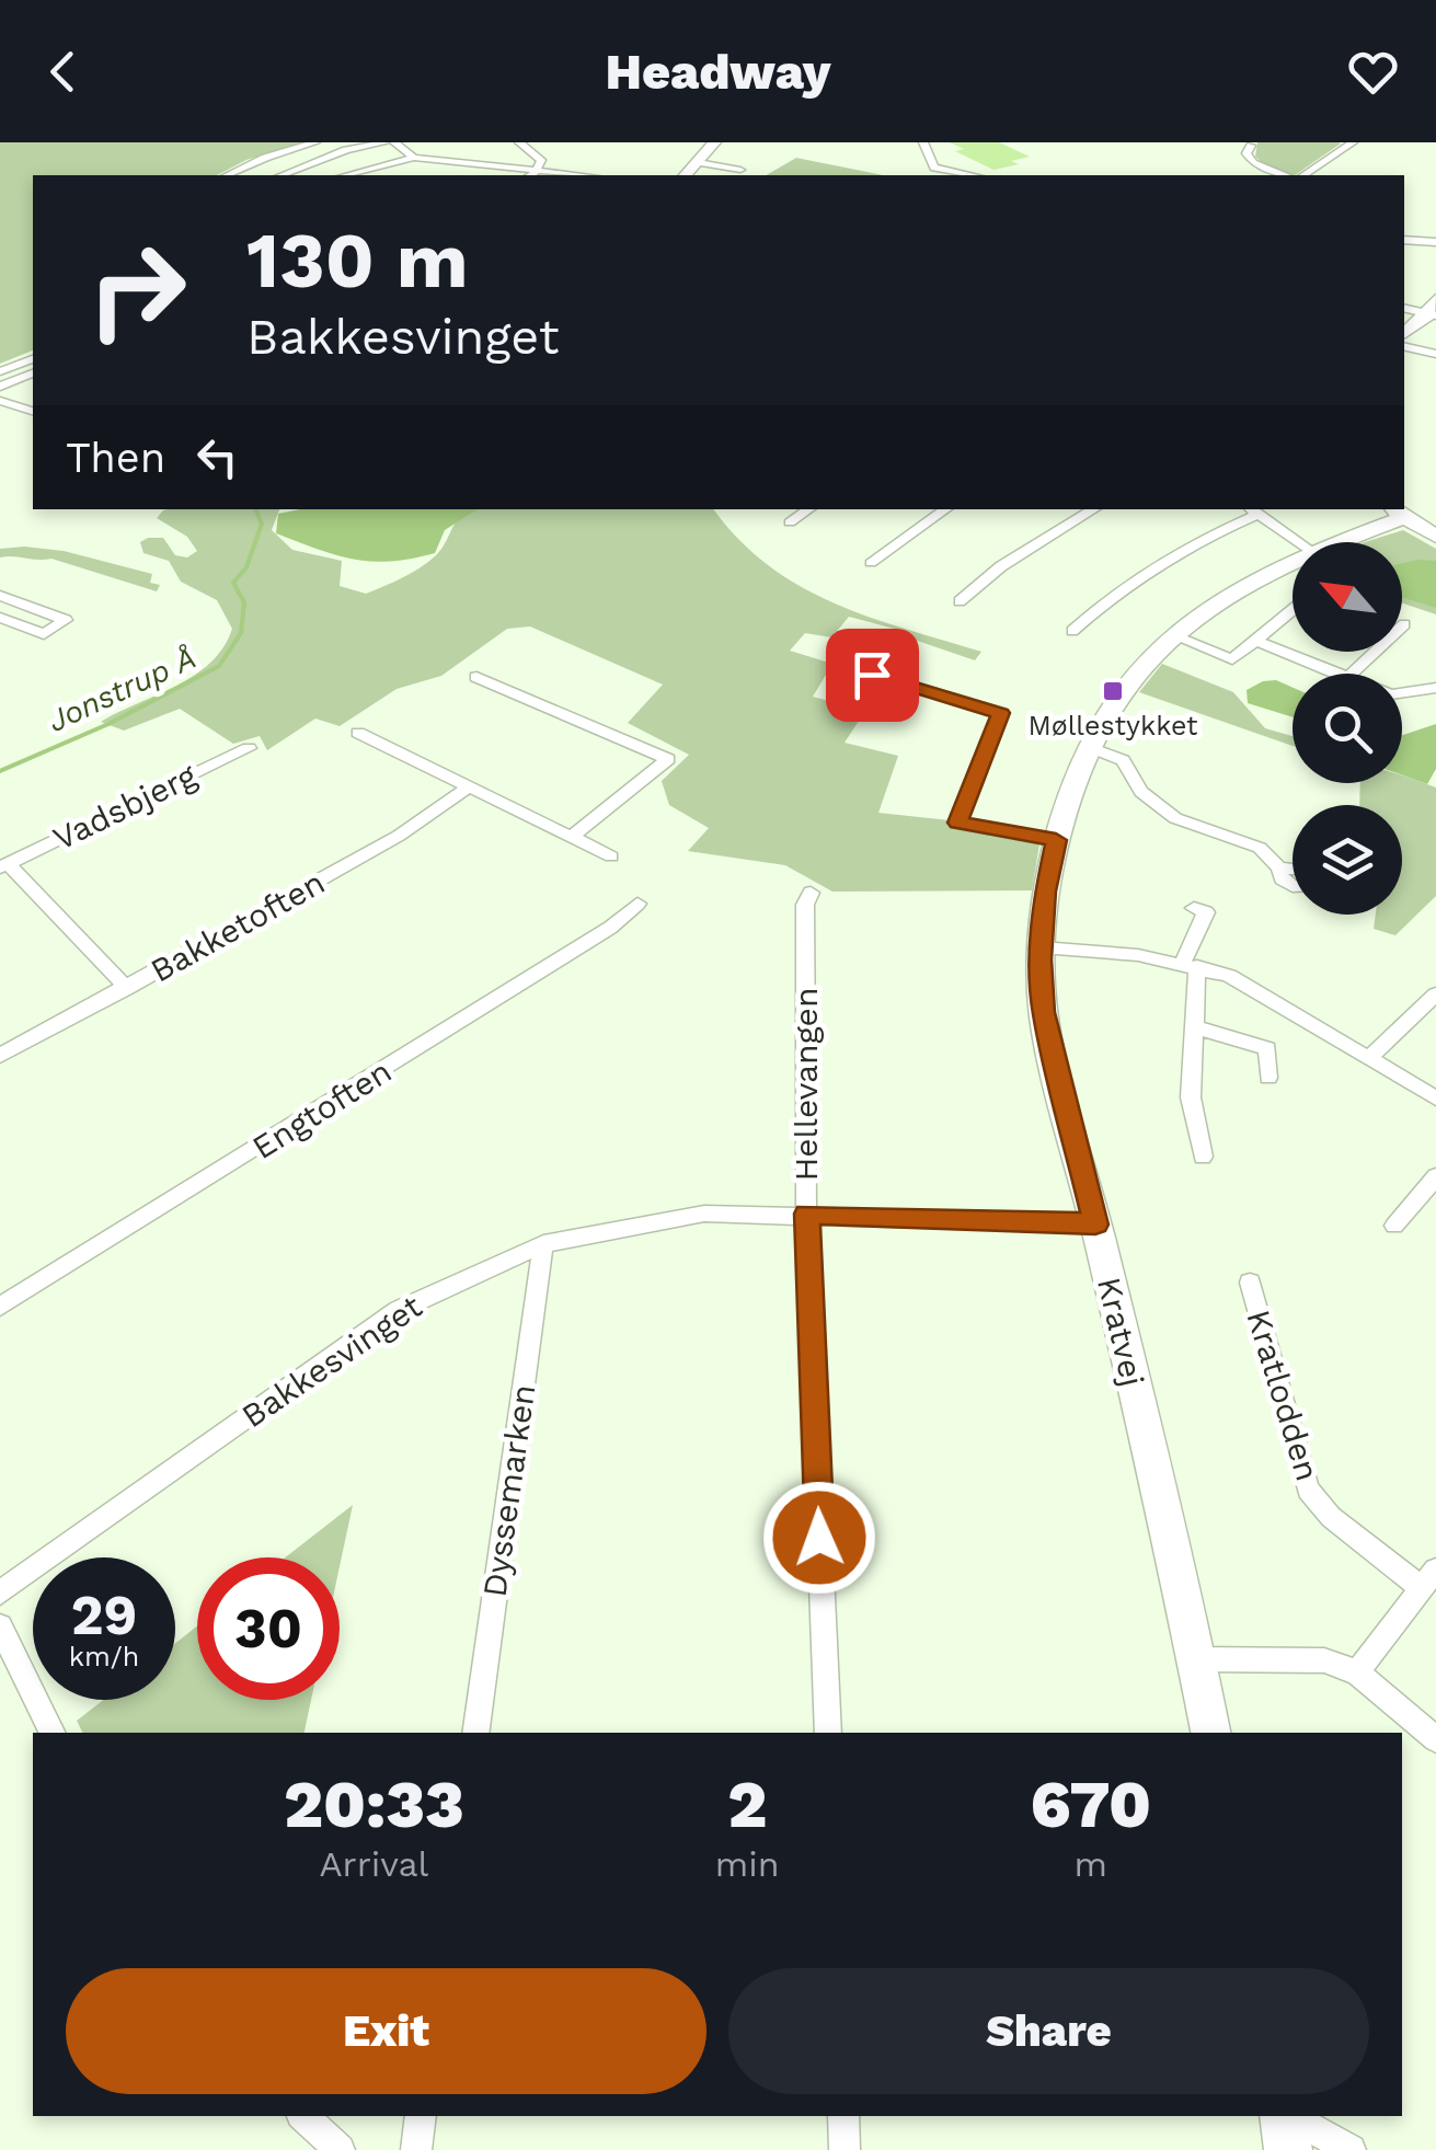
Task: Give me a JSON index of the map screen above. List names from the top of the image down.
{
  "streets": {
    "street": [
      "Vadsbjerg",
      "Bakketoften",
      "Hellevangen",
      "Engtoften",
      "Kratvej",
      "Bakkesvinget",
      "Kratlodden",
      "Dyssemarken"
    ]
  },
  "crossings": [
    ["Hellevangen", "Bakkesvinget"],
    ["Kratvej", "Bakkesvinget"],
    ["Bakkesvinget", "Dyssemarken"]
  ],
  "water": ["Jonstrup Å"],
  "places": {
    "transit": ["Møllestykket"]
  },
  "north": "top left",
  "page": {
    "header": "Headway",
    "turn": ["130 m", "Bakkesvinget"],
    "then": "Then",
    "speed": "29 km/h",
    "limit": "30",
    "eta": [
      "20:33",
      "Arrival",
      "2",
      "min",
      "670",
      "m"
    ],
    "buttons": ["Exit", "Share"]
  }
}
